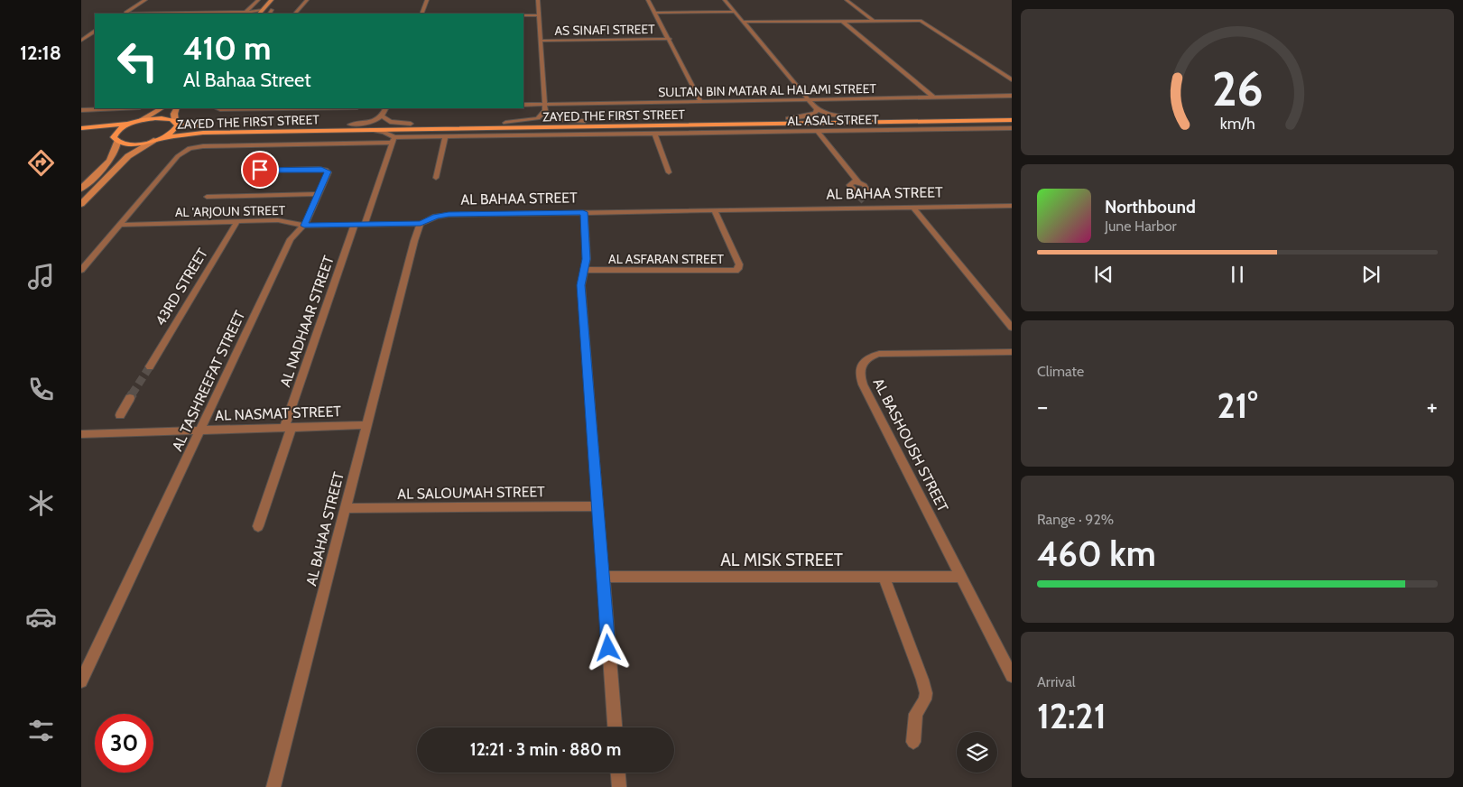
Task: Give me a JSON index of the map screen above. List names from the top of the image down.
{
  "streets": {
    "main road": ["ZAYED THE FIRST STREET"],
    "street": [
      "AS SINAFI STREET",
      "SULTAN BIN MATAR AL HALAMI STREET",
      "AL ASAL STREET",
      "AL BAHAA STREET",
      "AL 'ARJOUN STREET",
      "AL ASFARAN STREET",
      "43RD STREET",
      "AL NADHAAR STREET",
      "AL TASHREEFAT STREET",
      "AL NASMAT STREET",
      "AL BASHOUSH STREET",
      "AL SALOUMAH STREET",
      "AL MISK STREET"
    ]
  },
  "crossings": [
    ["AL ASAL STREET", "AL 'ARJOUN STREET"],
    ["AL BAHAA STREET", "AL 'ARJOUN STREET"],
    ["AL BAHAA STREET", "AL ASFARAN STREET"],
    ["AL BAHAA STREET", "AL NASMAT STREET"],
    ["AL BAHAA STREET", "AL SALOUMAH STREET"],
    ["AL 'ARJOUN STREET", "43RD STREET"],
    ["AL 'ARJOUN STREET", "AL NADHAAR STREET"],
    ["AL 'ARJOUN STREET", "AL TASHREEFAT STREET"],
    ["AL NADHAAR STREET", "AL NASMAT STREET"],
    ["AL TASHREEFAT STREET", "AL NASMAT STREET"],
    ["AL BASHOUSH STREET", "AL MISK STREET"]
  ],
  "page": {
    "tabs": "12:18",
    "turn": ["410 m", "Al Bahaa Street"],
    "song": ["Northbound", "June Harbor"],
    "tile": [
      "Climate",
      ["Range · 92%", "460 km"],
      ["Arrival", "12:21"]
    ],
    "heat": ["−", "21°", "+"],
    "limit": "30",
    "trip": "12:21 · 3 min · 880 m",
    "gauge": ["26", "km/h"]
  }
}
